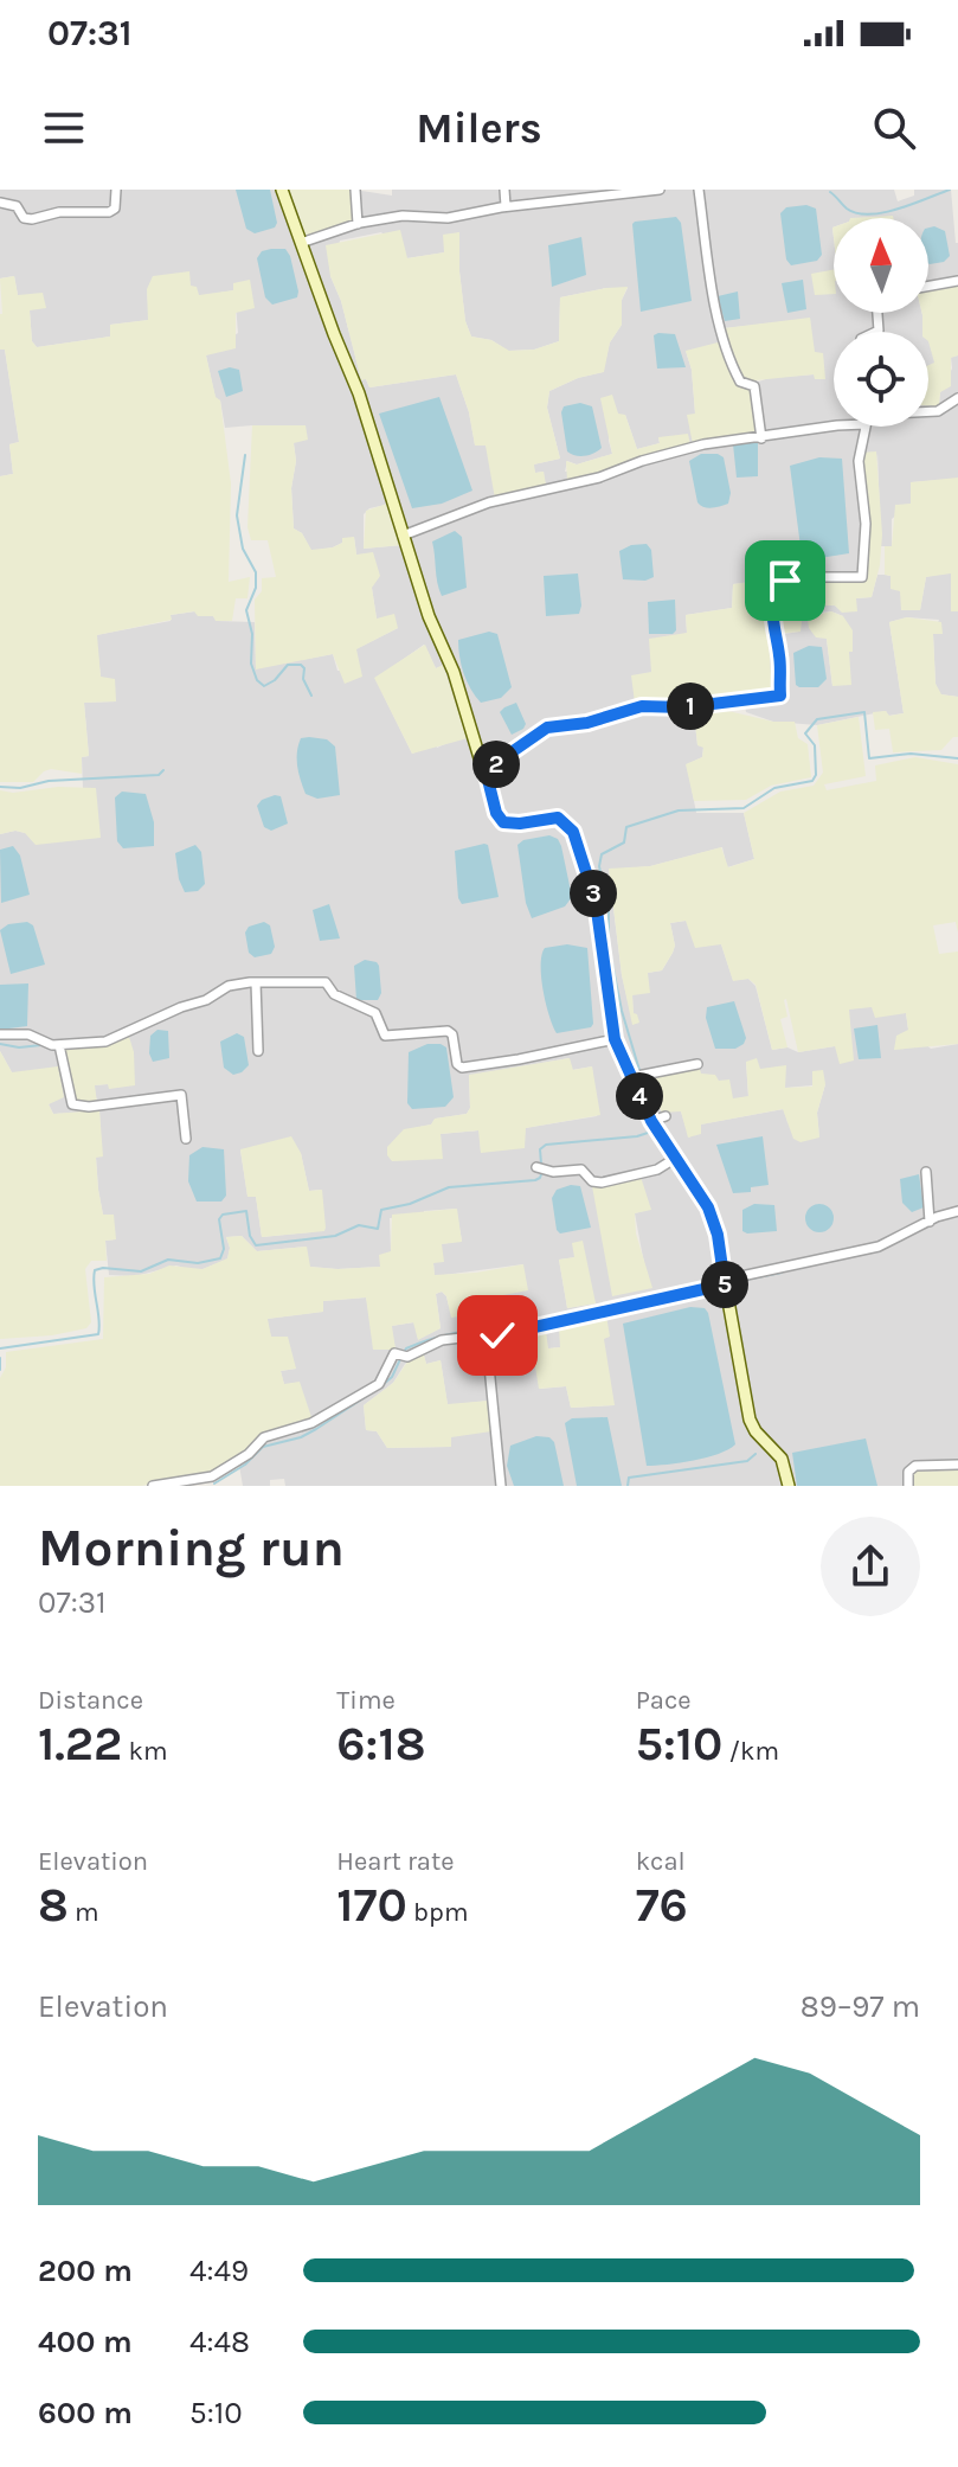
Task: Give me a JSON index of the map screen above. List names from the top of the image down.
{
  "north": "top",
  "page": {
    "status": "07:31",
    "header": "Milers",
    "pins": [
      "1",
      "2",
      "3",
      "4",
      "5"
    ],
    "heading": ["Morning run", "07:31"],
    "stats": [
      ["Distance", "1.22 km"],
      ["Time", "6:18"],
      ["Pace", "5:10 /km"],
      ["Elevation", "8 m"],
      ["Heart rate", "170 bpm"],
      ["kcal", "76"]
    ],
    "chart": ["Elevation", "89–97 m"],
    "list": [
      {
        "name": "200 m",
        "note": "4:49"
      },
      {
        "name": "400 m",
        "note": "4:48"
      },
      {
        "name": "600 m",
        "note": "5:10"
      }
    ]
  }
}
